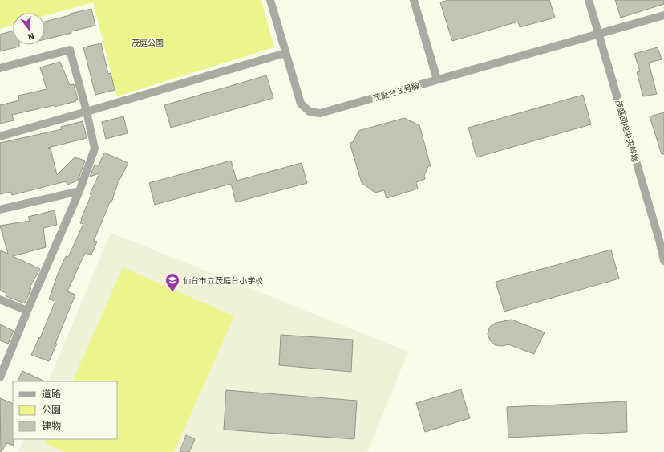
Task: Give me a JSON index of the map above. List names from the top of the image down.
{
  "streets": {
    "street": ["茂庭台３号線", "茂庭団地中央幹線"]
  },
  "crossings": [
    ["茂庭台３号線", "茂庭団地中央幹線"]
  ],
  "parks": ["茂庭公園"],
  "places": {
    "school or university": ["仙台市立茂庭台小学校"]
  },
  "legend": ["道路", "公園", "建物"],
  "north": "bottom"
}
